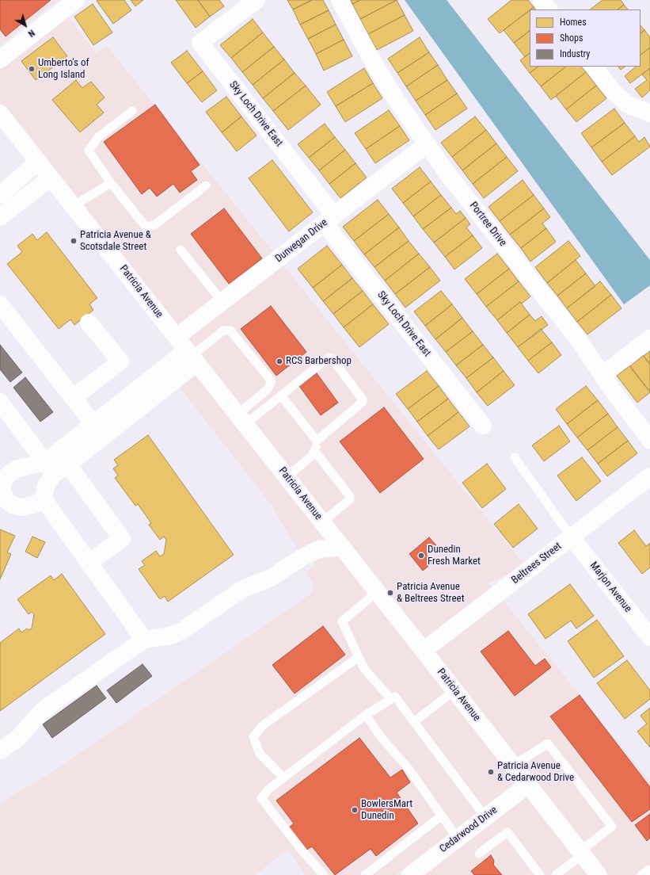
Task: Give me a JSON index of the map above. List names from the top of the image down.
{
  "streets": {
    "street": [
      "Sky Loch Drive East",
      "Portree Drive",
      "Dunvegan Drive",
      "Patricia Avenue",
      "Beltrees Street",
      "Marjon Avenue",
      "Cedarwood Drive"
    ]
  },
  "crossings": [
    ["Sky Loch Drive East", "Dunvegan Drive"],
    ["Portree Drive", "Dunvegan Drive"],
    ["Dunvegan Drive", "Patricia Avenue"],
    ["Patricia Avenue", "Beltrees Street"],
    ["Patricia Avenue", "Cedarwood Drive"],
    ["Beltrees Street", "Marjon Avenue"]
  ],
  "places": [
    "Umberto's of Long Island",
    "Patricia Avenue & Scotsdale Street",
    "RCS Barbershop",
    "Dunedin Fresh Market",
    "Patricia Avenue & Beltrees Street",
    "Patricia Avenue & Cedarwood Drive",
    "BowlersMart Dunedin"
  ],
  "legend": ["Homes", "Shops", "Industry"],
  "north": "bottom right"
}
